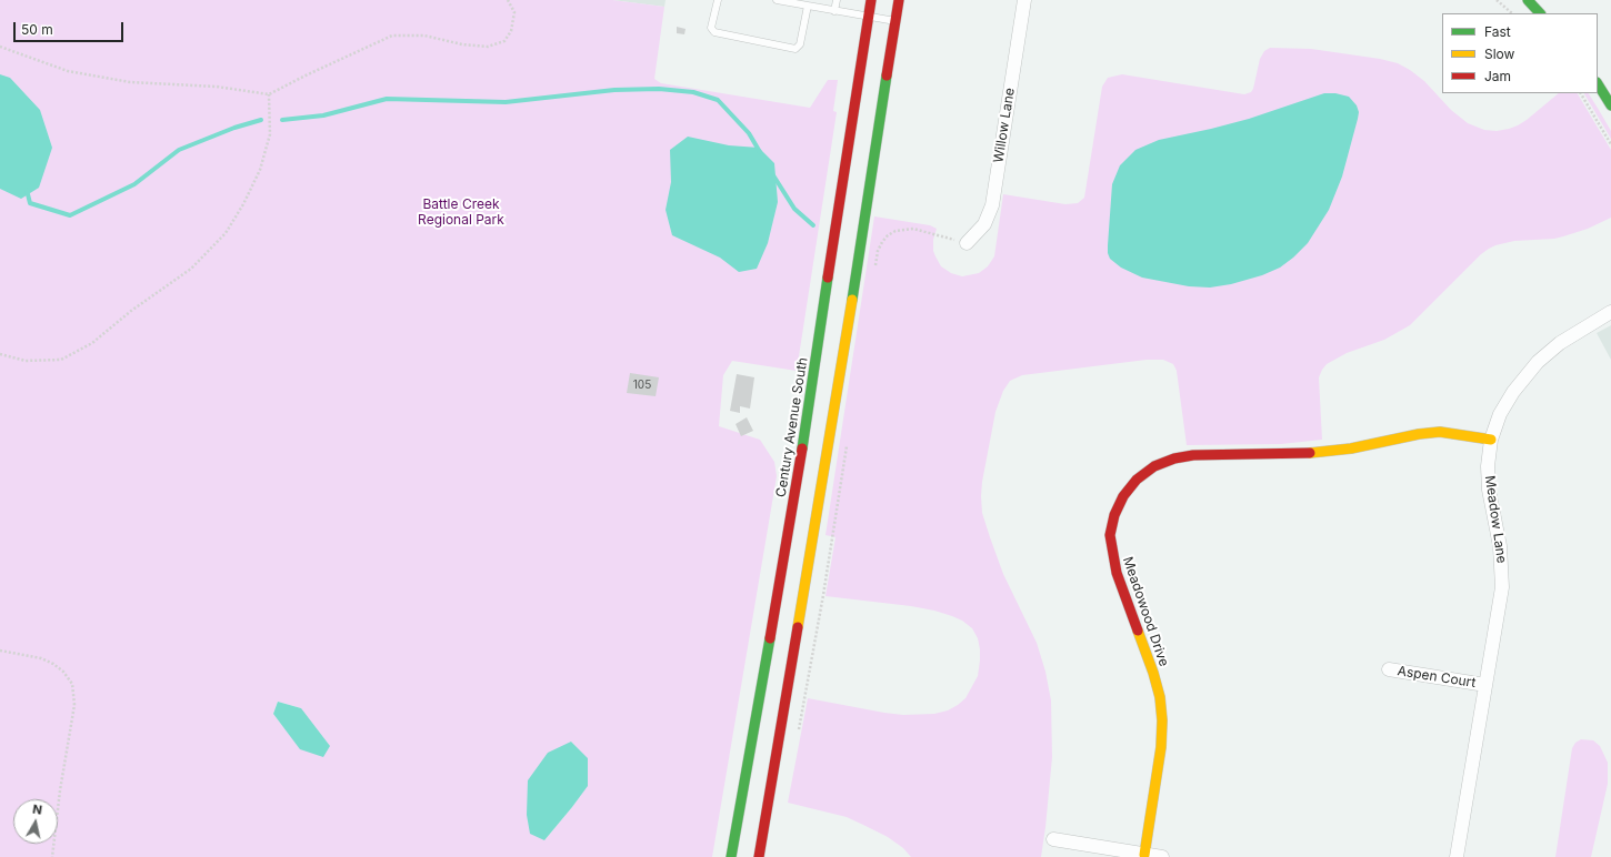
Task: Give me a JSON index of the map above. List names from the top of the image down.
{
  "streets": {
    "main road": ["Century Avenue South", "Meadowood Drive"],
    "street": ["Willow Lane", "Meadow Lane", "Aspen Court"]
  },
  "crossings": [
    ["Meadow Lane", "Meadowood Drive"],
    ["Meadow Lane", "Aspen Court"]
  ],
  "parks": ["Battle Creek Regional Park"],
  "house_numbers": ["105"],
  "legend": ["Fast", "Slow", "Jam"],
  "scale_bar": "50 m",
  "north": "top"
}
